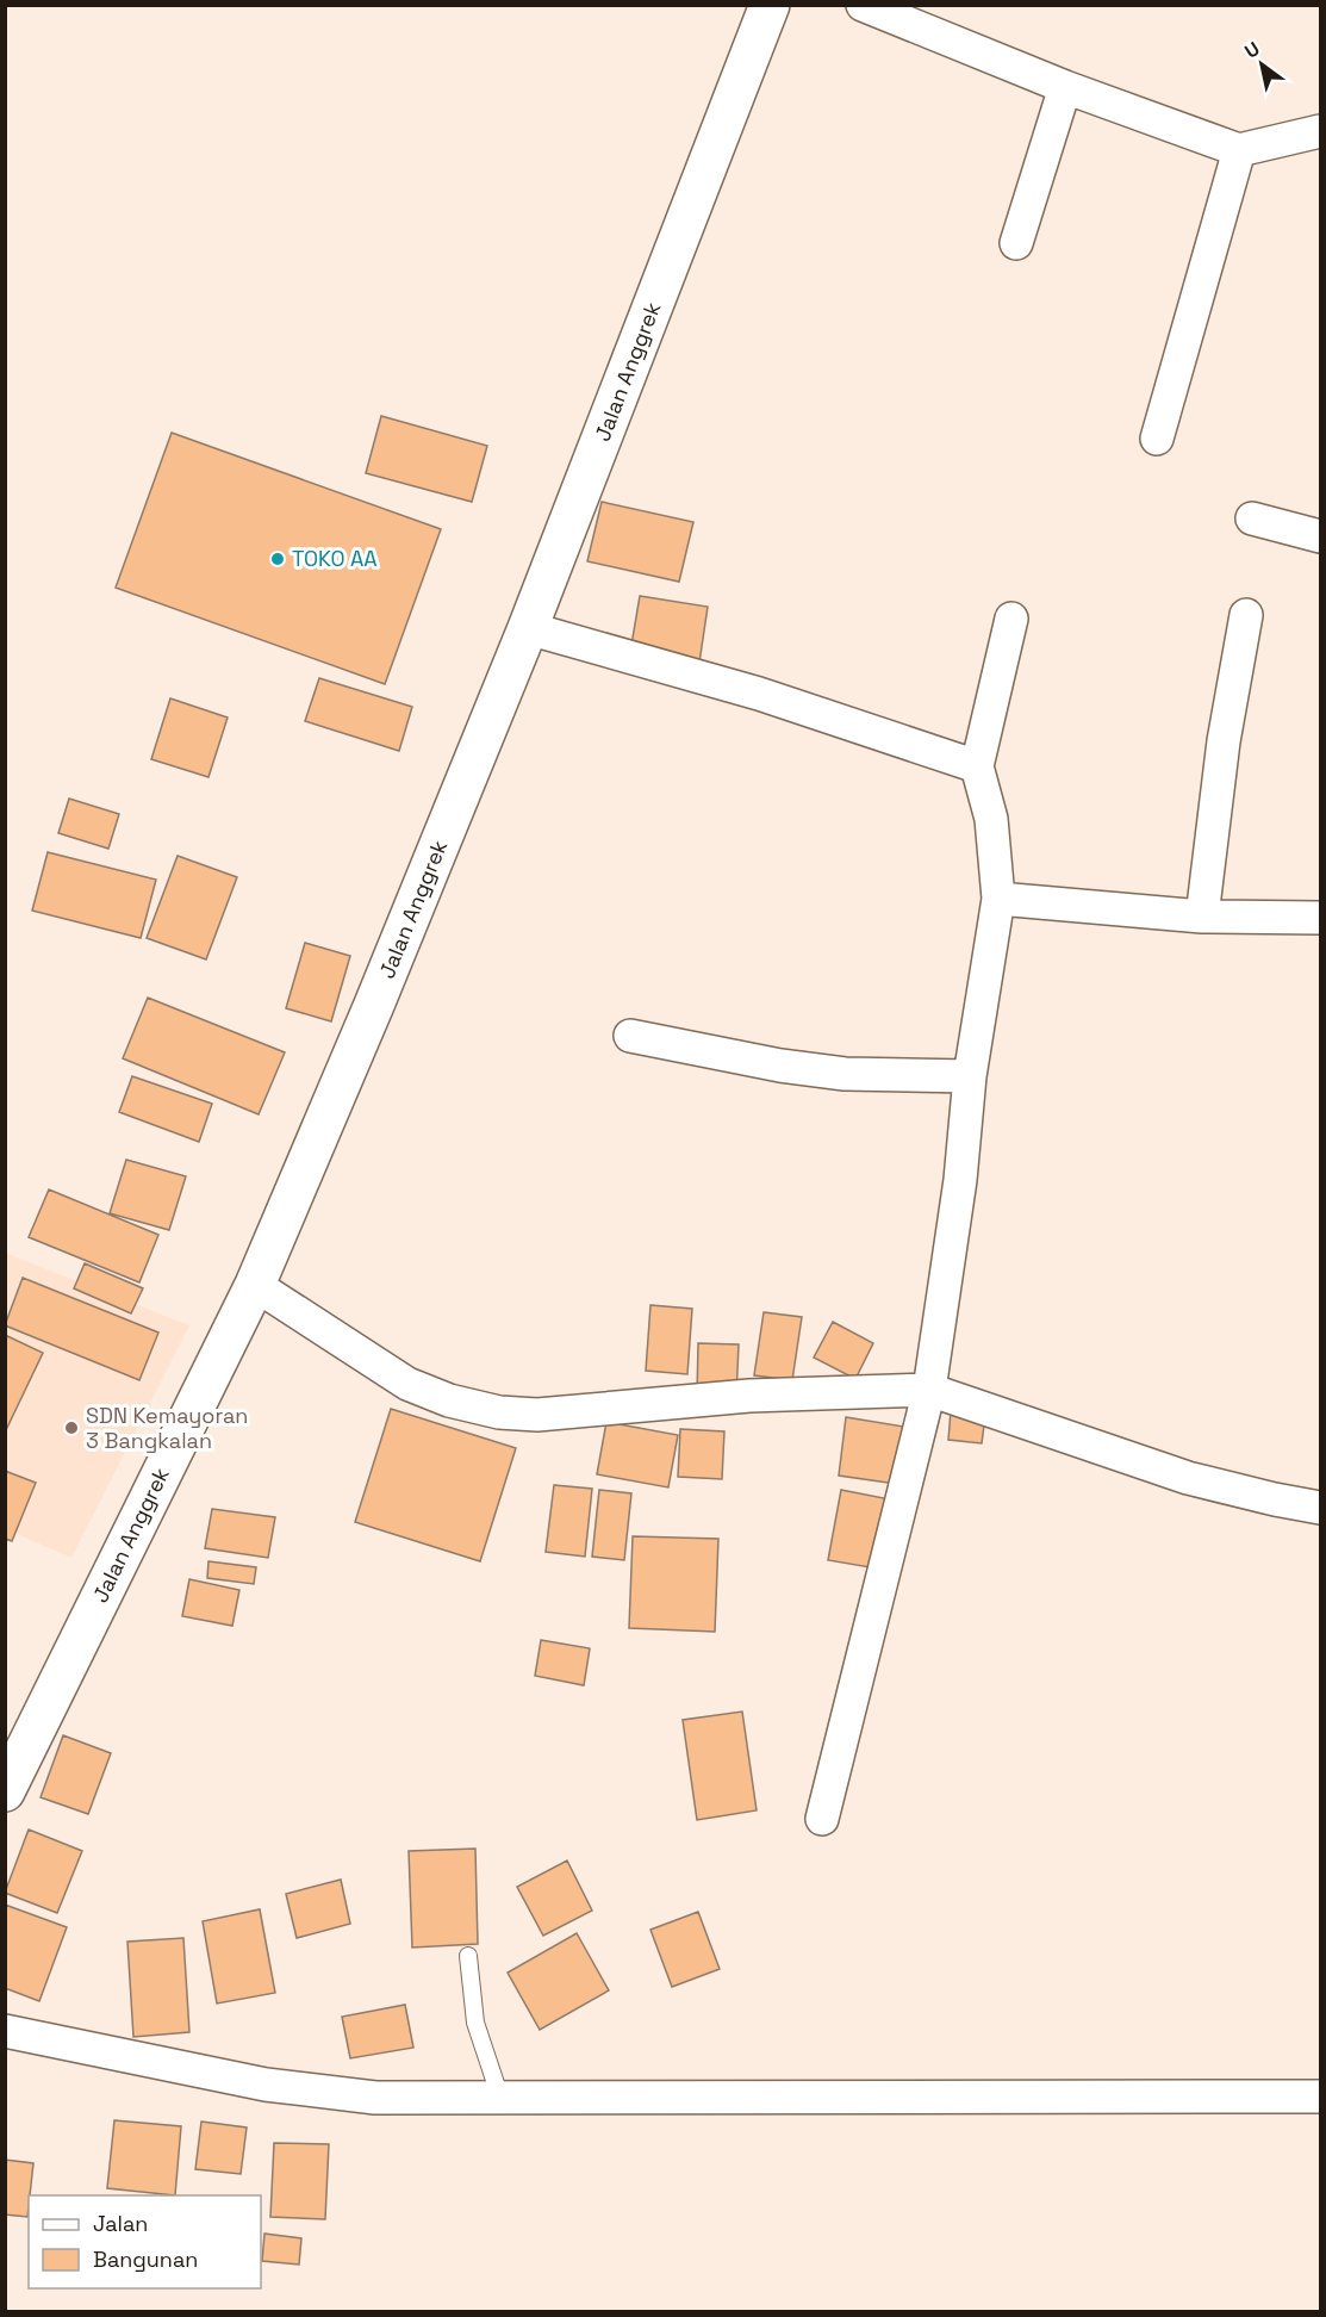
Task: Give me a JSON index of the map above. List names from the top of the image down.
{
  "streets": {
    "street": ["Jalan Anggrek"]
  },
  "places": ["TOKO AA", "SDN Kemayoran 3 Bangkalan"],
  "legend": ["Jalan", "Bangunan"],
  "north": "top left"
}
